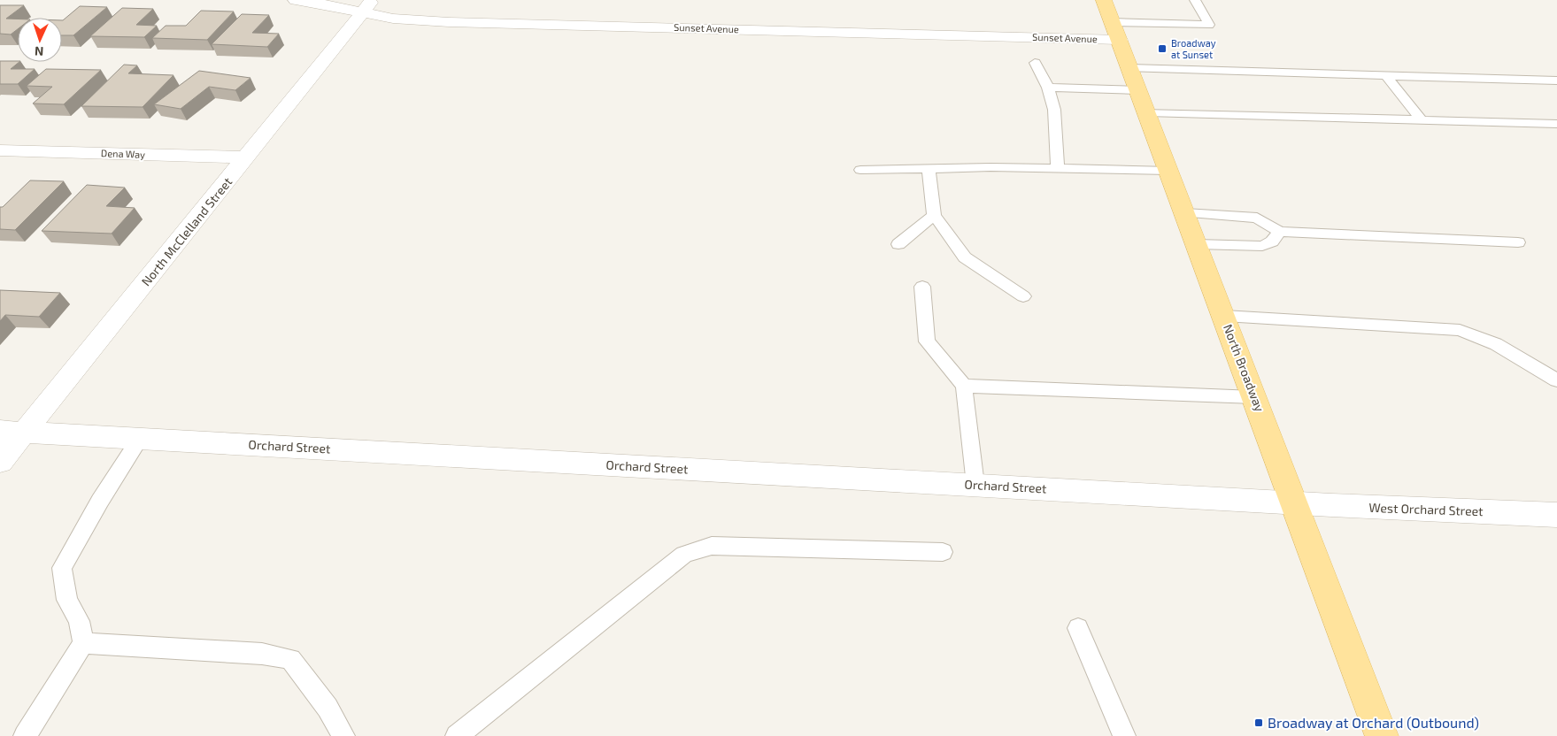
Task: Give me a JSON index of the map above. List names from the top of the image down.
{
  "streets": {
    "main road": ["North Broadway"],
    "street": [
      "Sunset Avenue",
      "Dena Way",
      "North McClelland Street",
      "Orchard Street",
      "West Orchard Street"
    ]
  },
  "crossings": [
    ["Sunset Avenue", "North McClelland Street"],
    ["Sunset Avenue", "North Broadway"],
    ["Dena Way", "North McClelland Street"],
    ["North McClelland Street", "Orchard Street"],
    ["North Broadway", "Orchard Street"],
    ["North Broadway", "West Orchard Street"],
    ["Orchard Street", "West Orchard Street"]
  ],
  "places": {
    "transit": ["Broadway at Sunset", "Broadway at Orchard (Outbound)"]
  },
  "north": "bottom"
}
